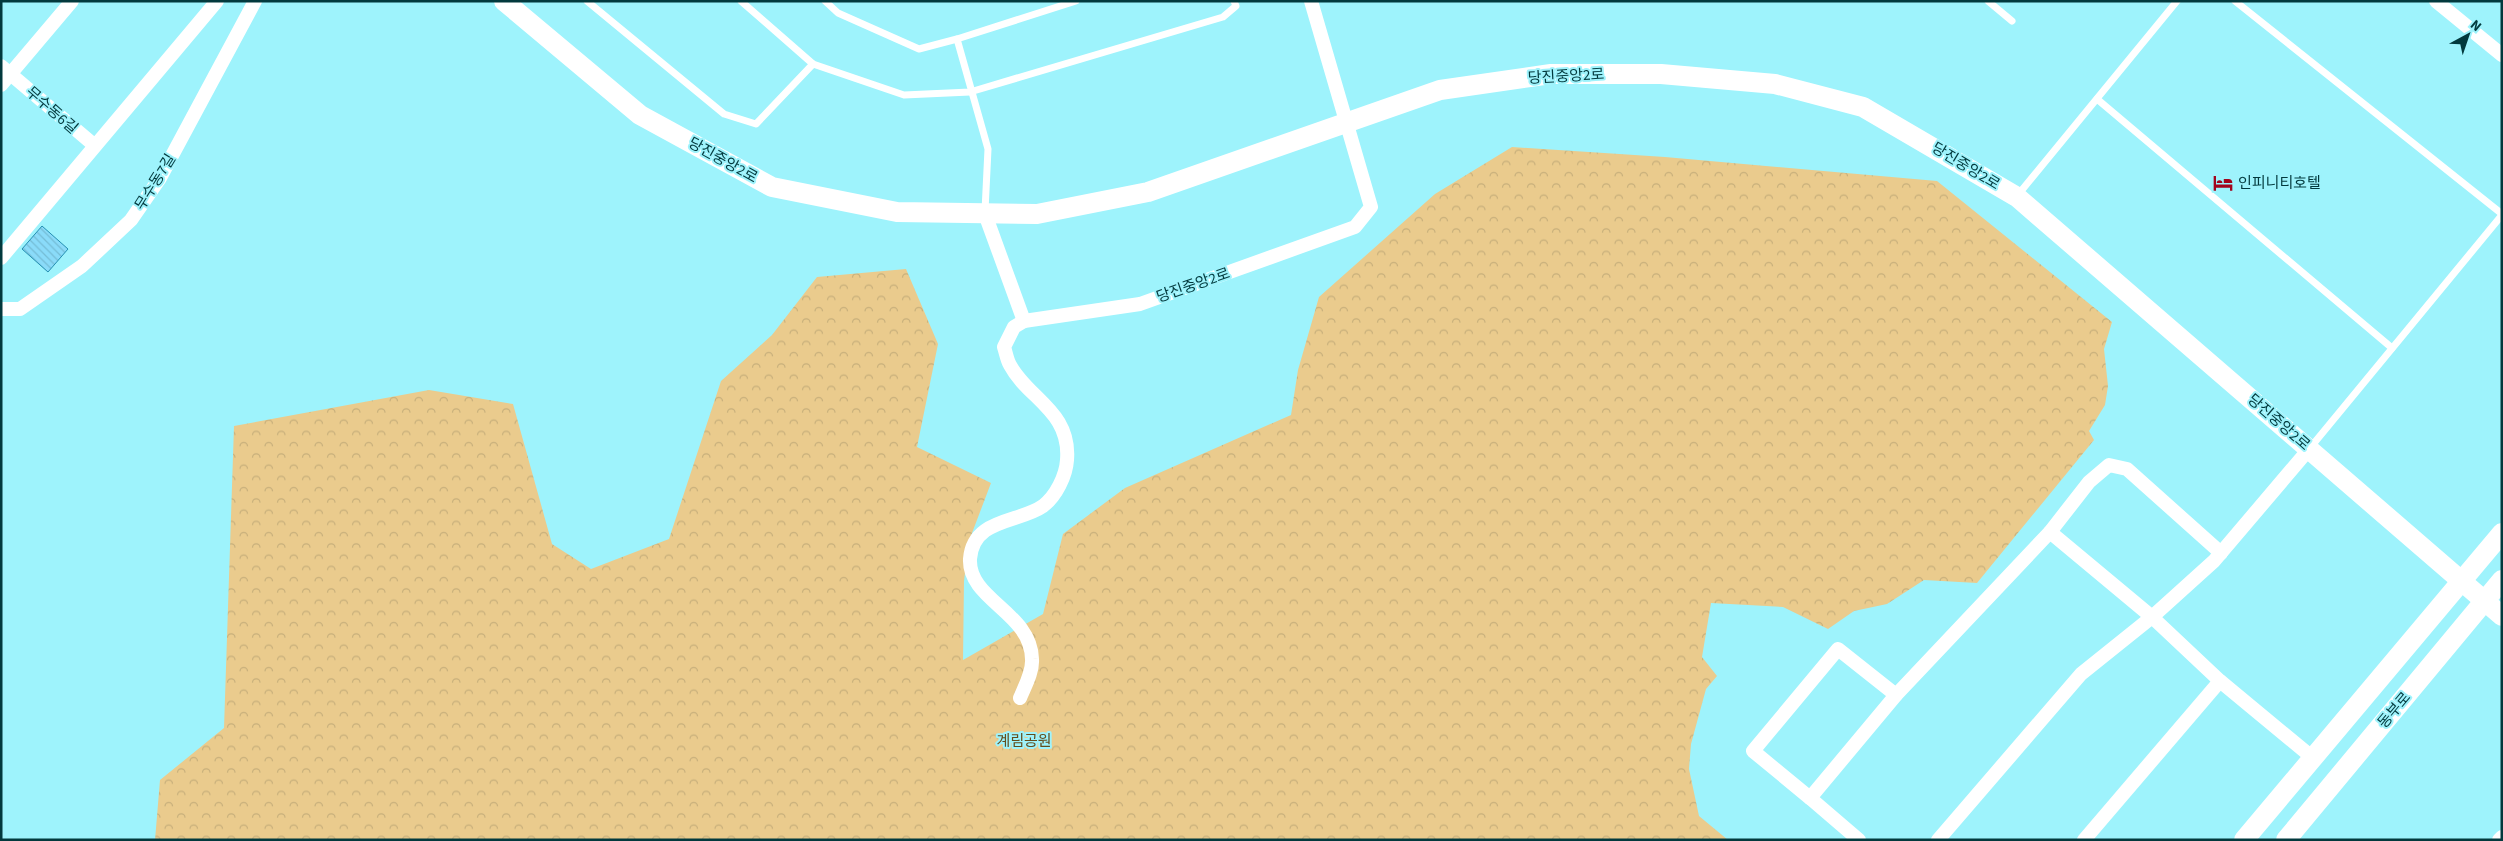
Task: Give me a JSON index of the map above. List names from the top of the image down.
{
  "streets": {
    "street": [
      "당진중앙2로",
      "무수동6길",
      "무수동7길",
      "동부로"
    ]
  },
  "crossings": [
    ["당진중앙2로", "동부로"]
  ],
  "parks": ["계림공원"],
  "places": {
    "hotel": ["인피니티호텔"]
  },
  "north": "top right"
}
